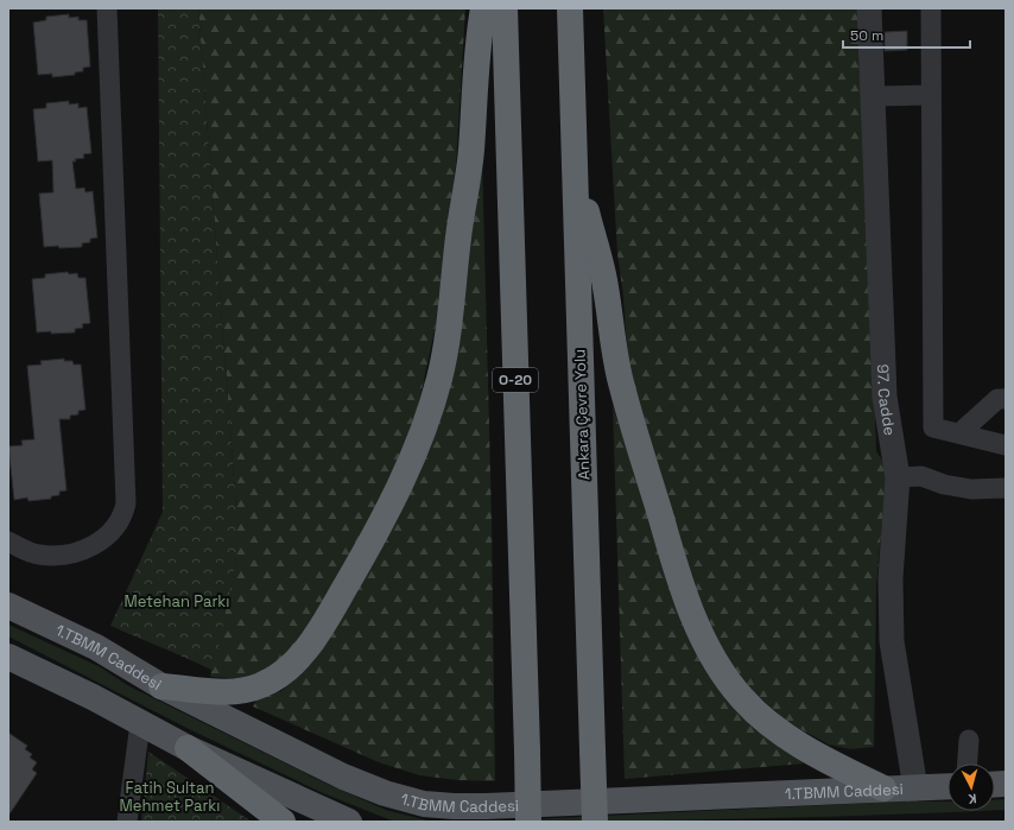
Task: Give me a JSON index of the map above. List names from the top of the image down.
{
  "streets": {
    "highway": ["O-20", "Ankara Çevre Yolu"],
    "main road": ["1.TBMM Caddesi"],
    "street": ["97. Cadde"]
  },
  "crossings": [
    ["97. Cadde", "1.TBMM Caddesi"]
  ],
  "parks": ["Metehan Parkı", "Fatih Sultan Mehmet Parkı"],
  "scale_bar": "50 m",
  "north": "bottom"
}
